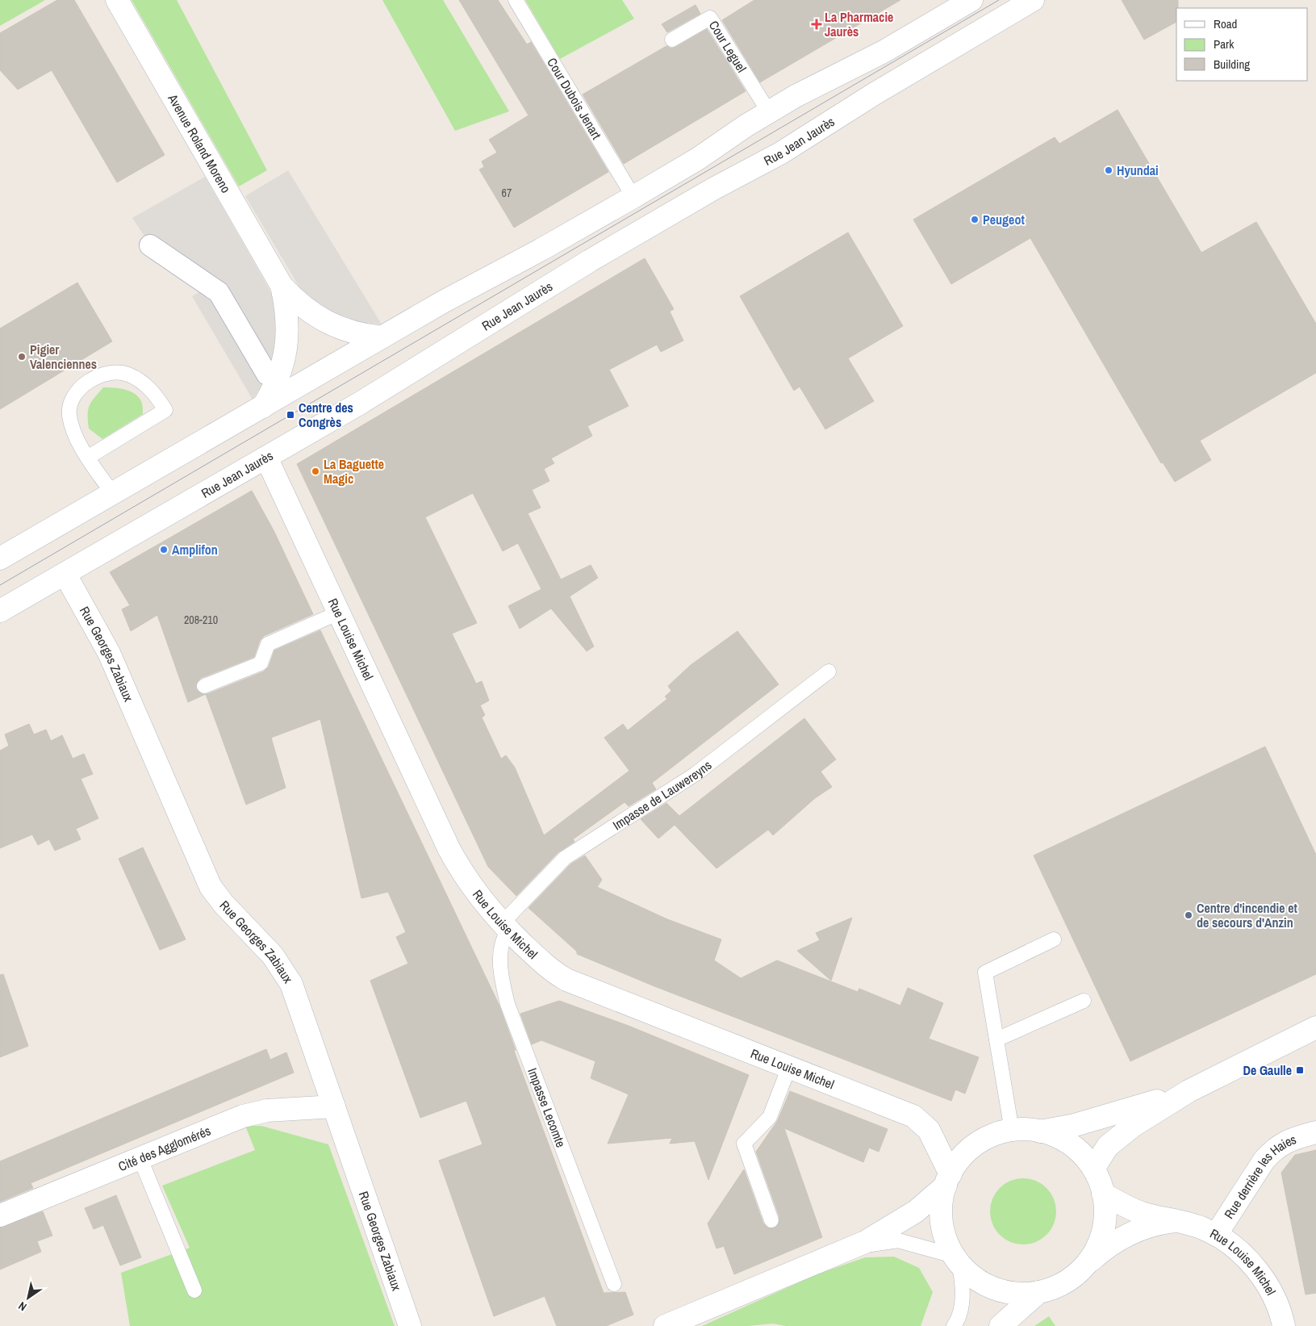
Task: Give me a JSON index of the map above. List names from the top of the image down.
{
  "streets": {
    "street": [
      "Rue Jean Jaurès",
      "Avenue Roland Moreno",
      "Rue Louise Michel",
      "Rue Georges Zabiaux",
      "Cité des Agglomérés",
      "Rue derrière les Haies"
    ],
    "lane": [
      "Cour Leguel",
      "Cour Dubois Jenart",
      "Impasse de Lauwereyns",
      "Impasse Lecomte"
    ]
  },
  "crossings": [
    ["Rue Jean Jaurès", "Rue Louise Michel"],
    ["Rue Jean Jaurès", "Rue Georges Zabiaux"],
    ["Rue Louise Michel", "Impasse de Lauwereyns"],
    ["Rue Louise Michel", "Impasse Lecomte"],
    ["Rue Louise Michel", "Rue derrière les Haies"],
    ["Rue Georges Zabiaux", "Cité des Agglomérés"],
    ["Impasse de Lauwereyns", "Impasse Lecomte"]
  ],
  "places": {
    "health": ["La Pharmacie Jaurès"],
    "other": [
      "Hyundai",
      "Peugeot",
      "Pigier Valenciennes",
      "La Baguette Magic",
      "Amplifon",
      "Centre d'incendie et de secours d'Anzin"
    ],
    "transit": ["Centre des Congrès", "De Gaulle"]
  },
  "house_numbers": ["67", "208-210"],
  "legend": ["Road", "Park", "Building"],
  "north": "bottom left"
}
